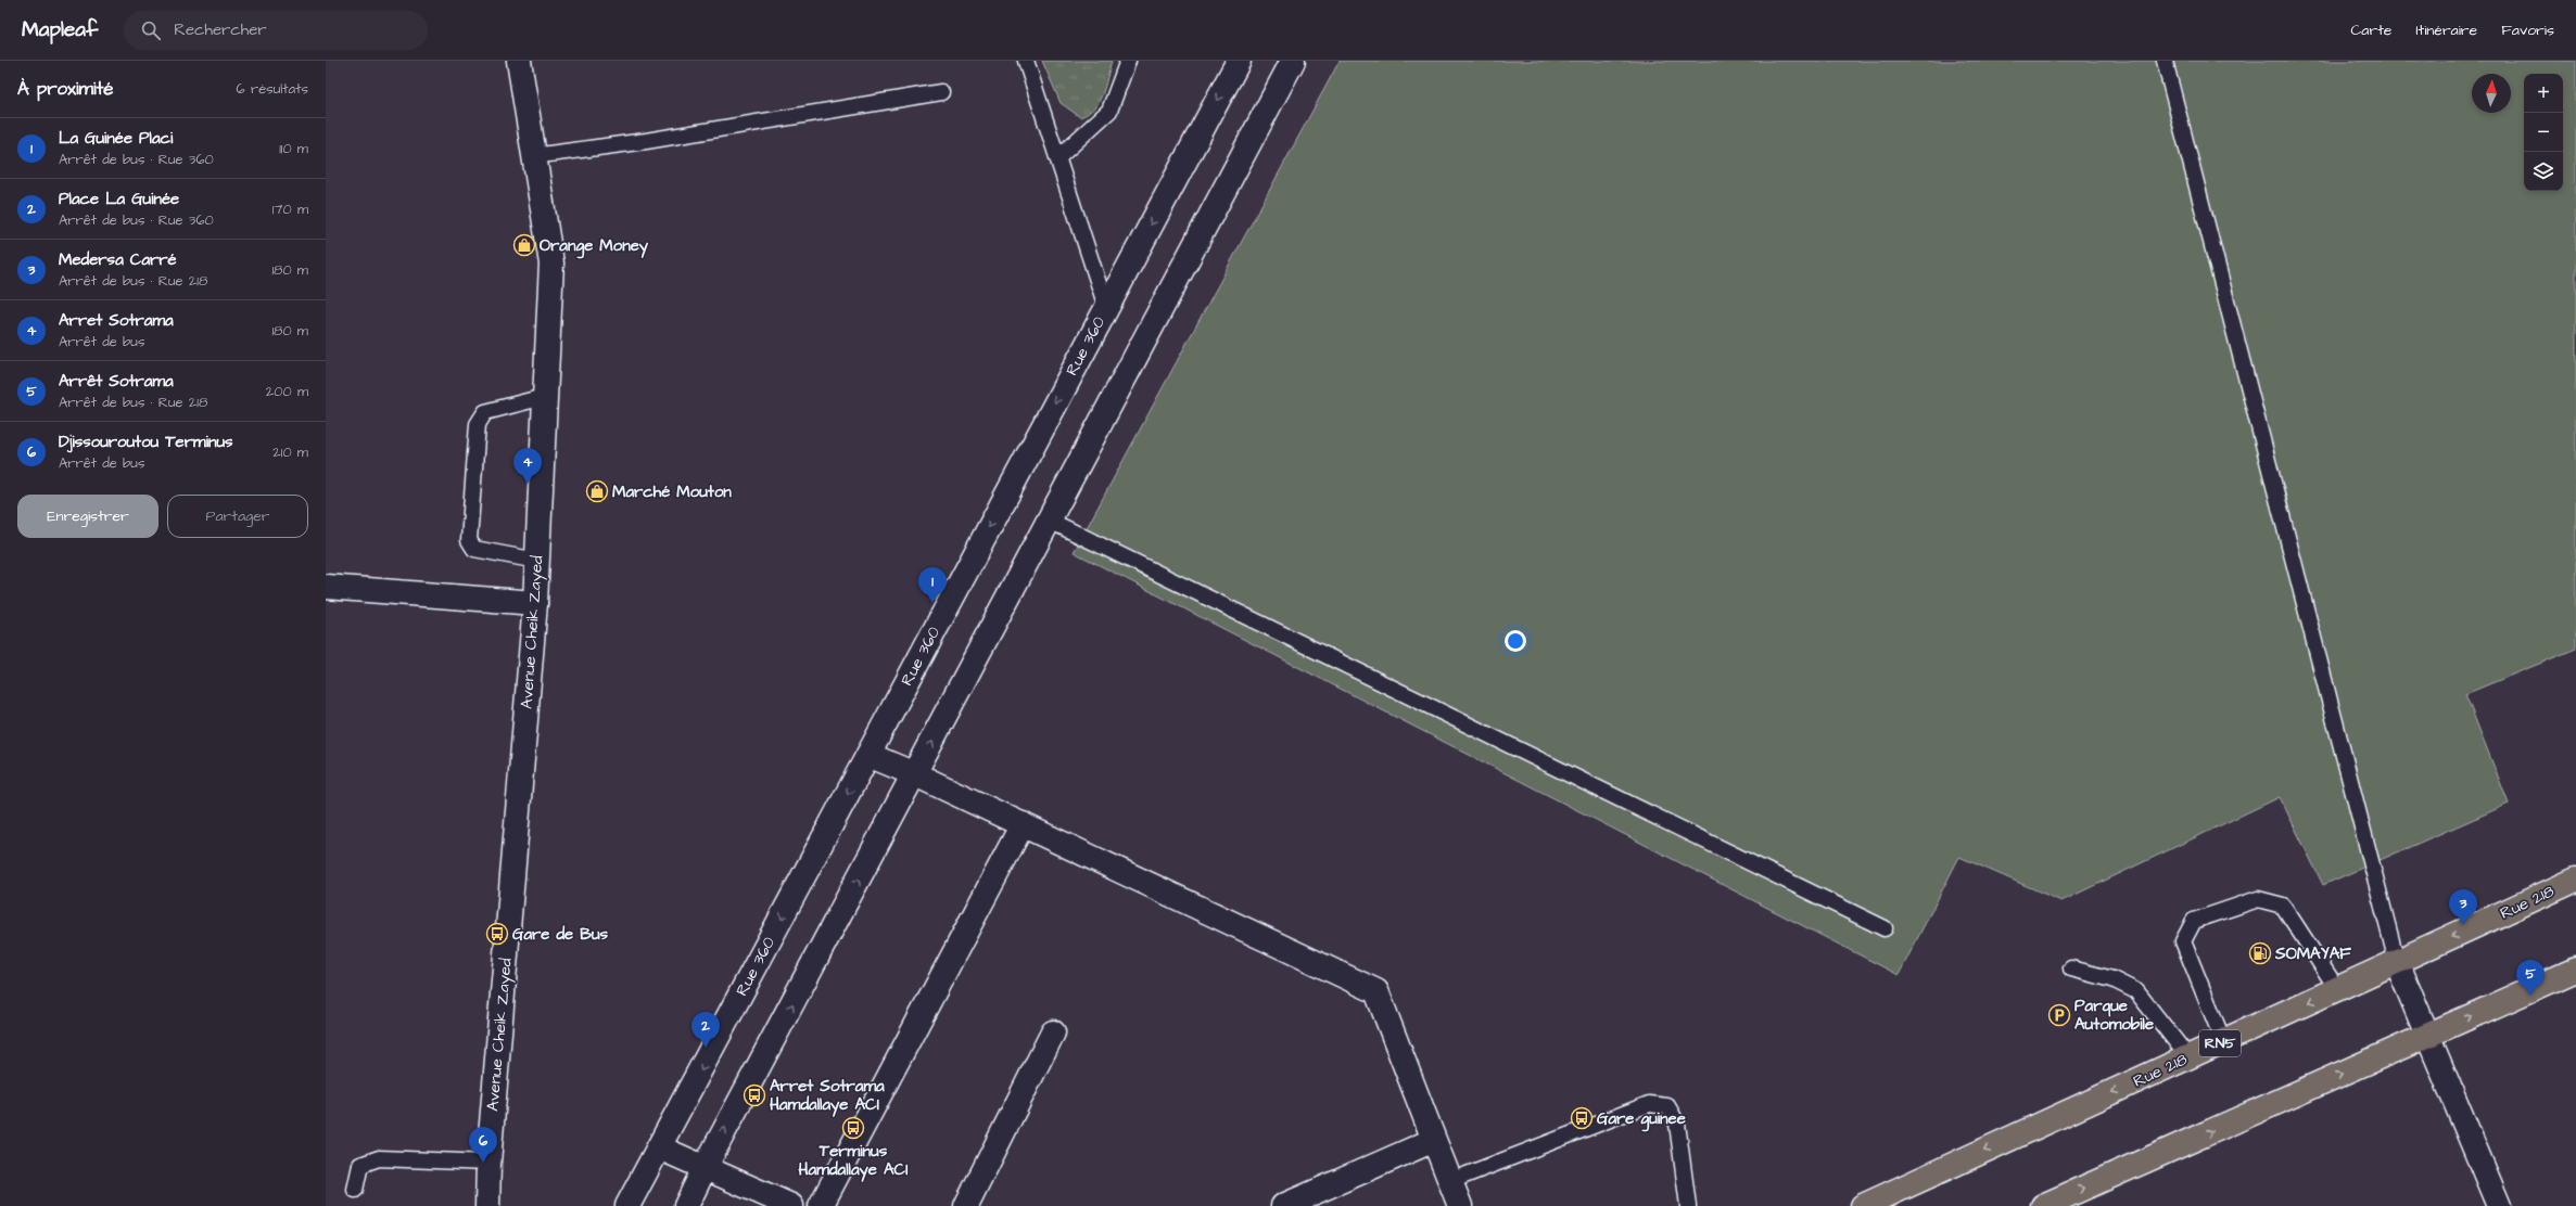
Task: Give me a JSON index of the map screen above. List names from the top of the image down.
{
  "streets": {
    "highway": ["Rue 218", "RN5"],
    "street": ["Rue 360", "Avenue Cheik Zayed"]
  },
  "places": {
    "shop": ["Orange Money", "Marché Mouton"],
    "bus stop": [
      "Gare de Bus",
      "Arret Sotrama Hamdallaye ACI",
      "Gare guinee",
      "Terminus Hamdallaye ACI"
    ],
    "fuel station": ["SOMAYAF"],
    "parking": ["Parque Automobile"]
  },
  "north": "top",
  "page": {
    "header": "Mapleaf",
    "search": "Rechercher",
    "nav": ["Carte", "Itinéraire", "Favoris"],
    "heading": ["À proximité", "6 résultats"],
    "map_buttons": ["+", "−"],
    "list": [
      {
        "mark": "1",
        "name": "La Guinée Placi",
        "note": "Arrêt de bus · Rue 360",
        "value": "110 m"
      },
      {
        "mark": "2",
        "name": "Place La Guinée",
        "note": "Arrêt de bus · Rue 360",
        "value": "170 m"
      },
      {
        "mark": "3",
        "name": "Medersa Carré",
        "note": "Arrêt de bus · Rue 218",
        "value": "180 m"
      },
      {
        "mark": "4",
        "name": "Arret Sotrama",
        "note": "Arrêt de bus",
        "value": "180 m"
      },
      {
        "mark": "5",
        "name": "Arrêt Sotrama",
        "note": "Arrêt de bus · Rue 218",
        "value": "200 m"
      },
      {
        "mark": "6",
        "name": "Djissouroutou Terminus",
        "note": "Arrêt de bus",
        "value": "210 m"
      }
    ],
    "pins": [
      "4",
      "1",
      "3",
      "5",
      "2",
      "6"
    ],
    "buttons": ["Enregistrer", "Partager"]
  }
}
